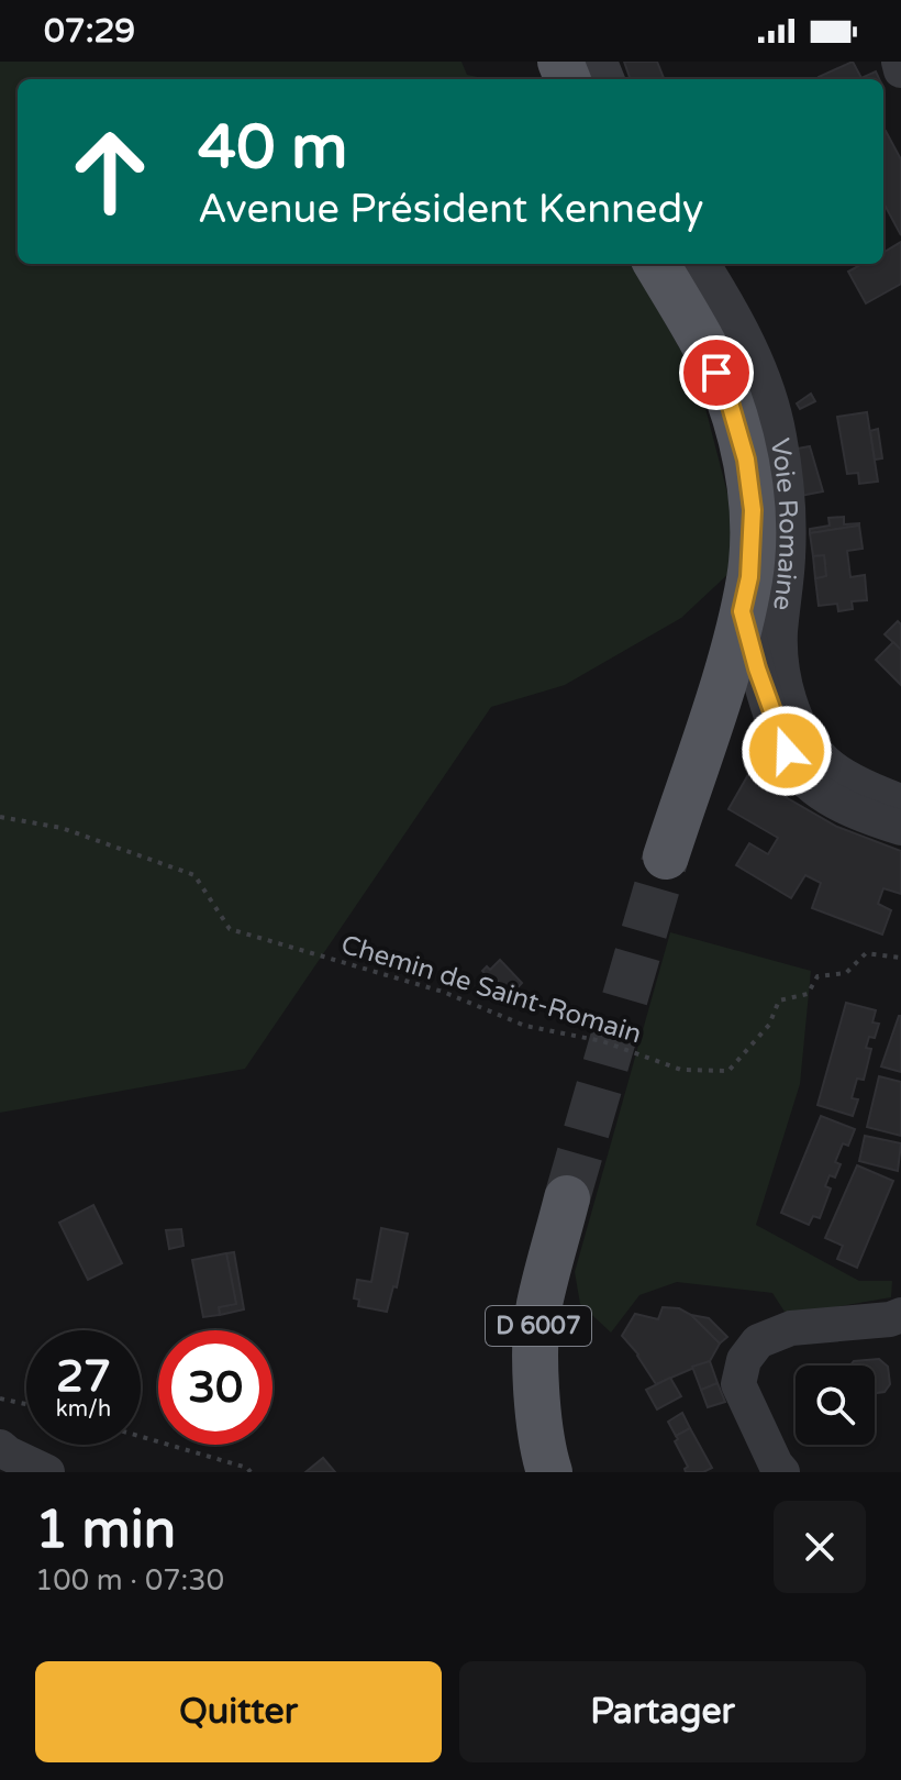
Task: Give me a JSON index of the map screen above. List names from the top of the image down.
{
  "streets": {
    "main road": ["D 6007"],
    "street": ["Voie Romaine"],
    "path": ["Chemin de Saint-Romain"]
  },
  "page": {
    "status": "07:29",
    "turn": ["40 m", "Avenue Président Kennedy"],
    "speed": "27 km/h",
    "limit": "30",
    "heading": ["1 min", "100 m · 07:30"],
    "buttons": ["Quitter", "Partager"]
  }
}
